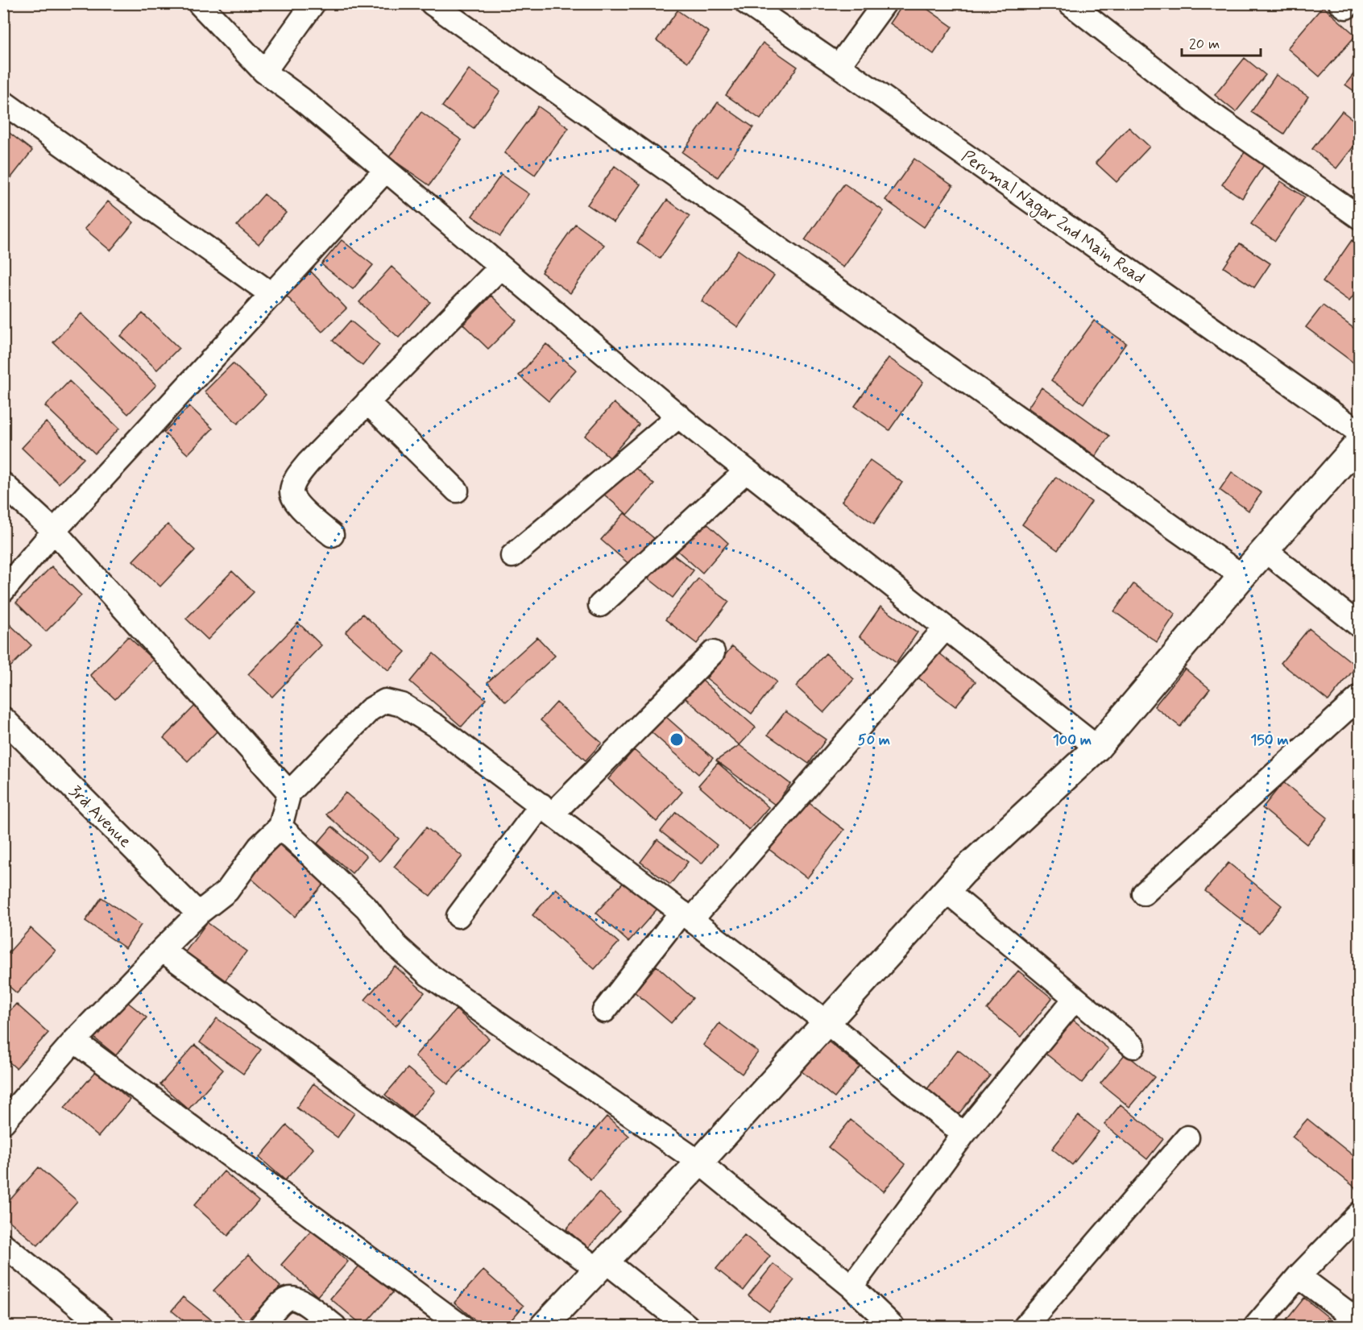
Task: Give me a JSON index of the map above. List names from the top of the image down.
{
  "streets": {
    "street": ["Perumal Nagar 2nd Main Road", "3rd Avenue"]
  },
  "scale_bar": "20 m",
  "rings": ["50 m", "100 m", "150 m"]
}
